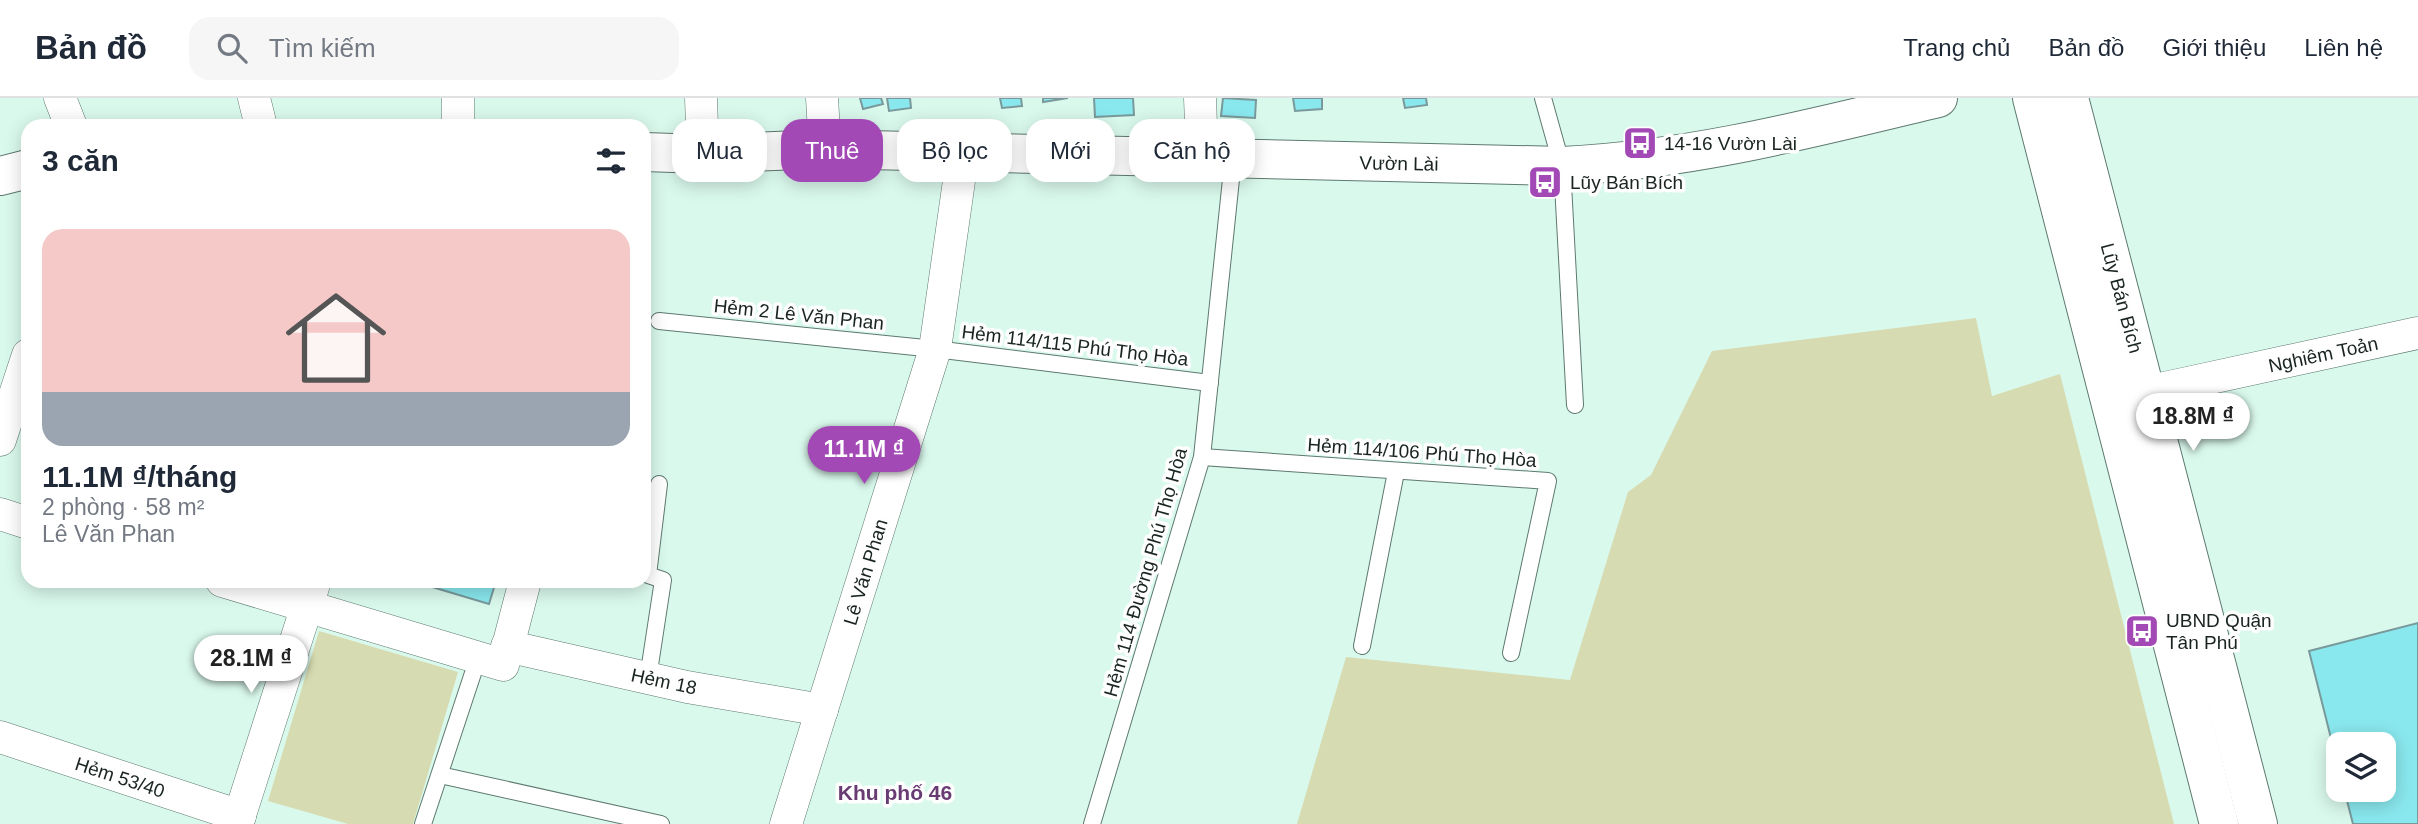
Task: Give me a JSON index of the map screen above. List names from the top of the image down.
{
  "streets": {
    "main road": ["Vườn Lài", "Lũy Bán Bích"],
    "street": [
      "Nghiêm Toản",
      "Lê Văn Phan",
      "Hẻm 18",
      "Hẻm 53/40"
    ],
    "lane": [
      "Hẻm 2 Lê Văn Phan",
      "Hẻm 114/115 Phú Thọ Hòa",
      "Hẻm 114/106 Phú Thọ Hòa",
      "Hẻm 114 Đường Phú Thọ Hòa"
    ]
  },
  "crossings": [
    ["Lũy Bán Bích", "Nghiêm Toản"],
    ["Hẻm 2 Lê Văn Phan", "Hẻm 114/115 Phú Thọ Hòa"],
    ["Hẻm 2 Lê Văn Phan", "Lê Văn Phan"],
    ["Hẻm 114/115 Phú Thọ Hòa", "Lê Văn Phan"],
    ["Hẻm 114/115 Phú Thọ Hòa", "Hẻm 114 Đường Phú Thọ Hòa"],
    ["Hẻm 114/106 Phú Thọ Hòa", "Hẻm 114 Đường Phú Thọ Hòa"],
    ["Lê Văn Phan", "Hẻm 18"]
  ],
  "districts": ["Khu phố 46"],
  "places": {
    "bus stop": ["14-16 Vườn Lài", "Lũy Bán Bích", "UBND Quận Tân Phú"]
  },
  "page": {
    "header": "Bản đồ",
    "search": "Tìm kiếm",
    "nav": [
      "Trang chủ",
      "Bản đồ",
      "Giới thiệu",
      "Liên hệ"
    ],
    "chip": [
      "Mua",
      "Thuê",
      "Bộ lọc",
      "Mới",
      "Căn hộ"
    ],
    "heading": "3 căn",
    "list": [
      {
        "name": "11.1M ₫/tháng",
        "note": "2 phòng · 58 m² · Lê Văn Phan"
      }
    ],
    "price": ["18.8M ₫", "11.1M ₫", "28.1M ₫"]
  }
}
